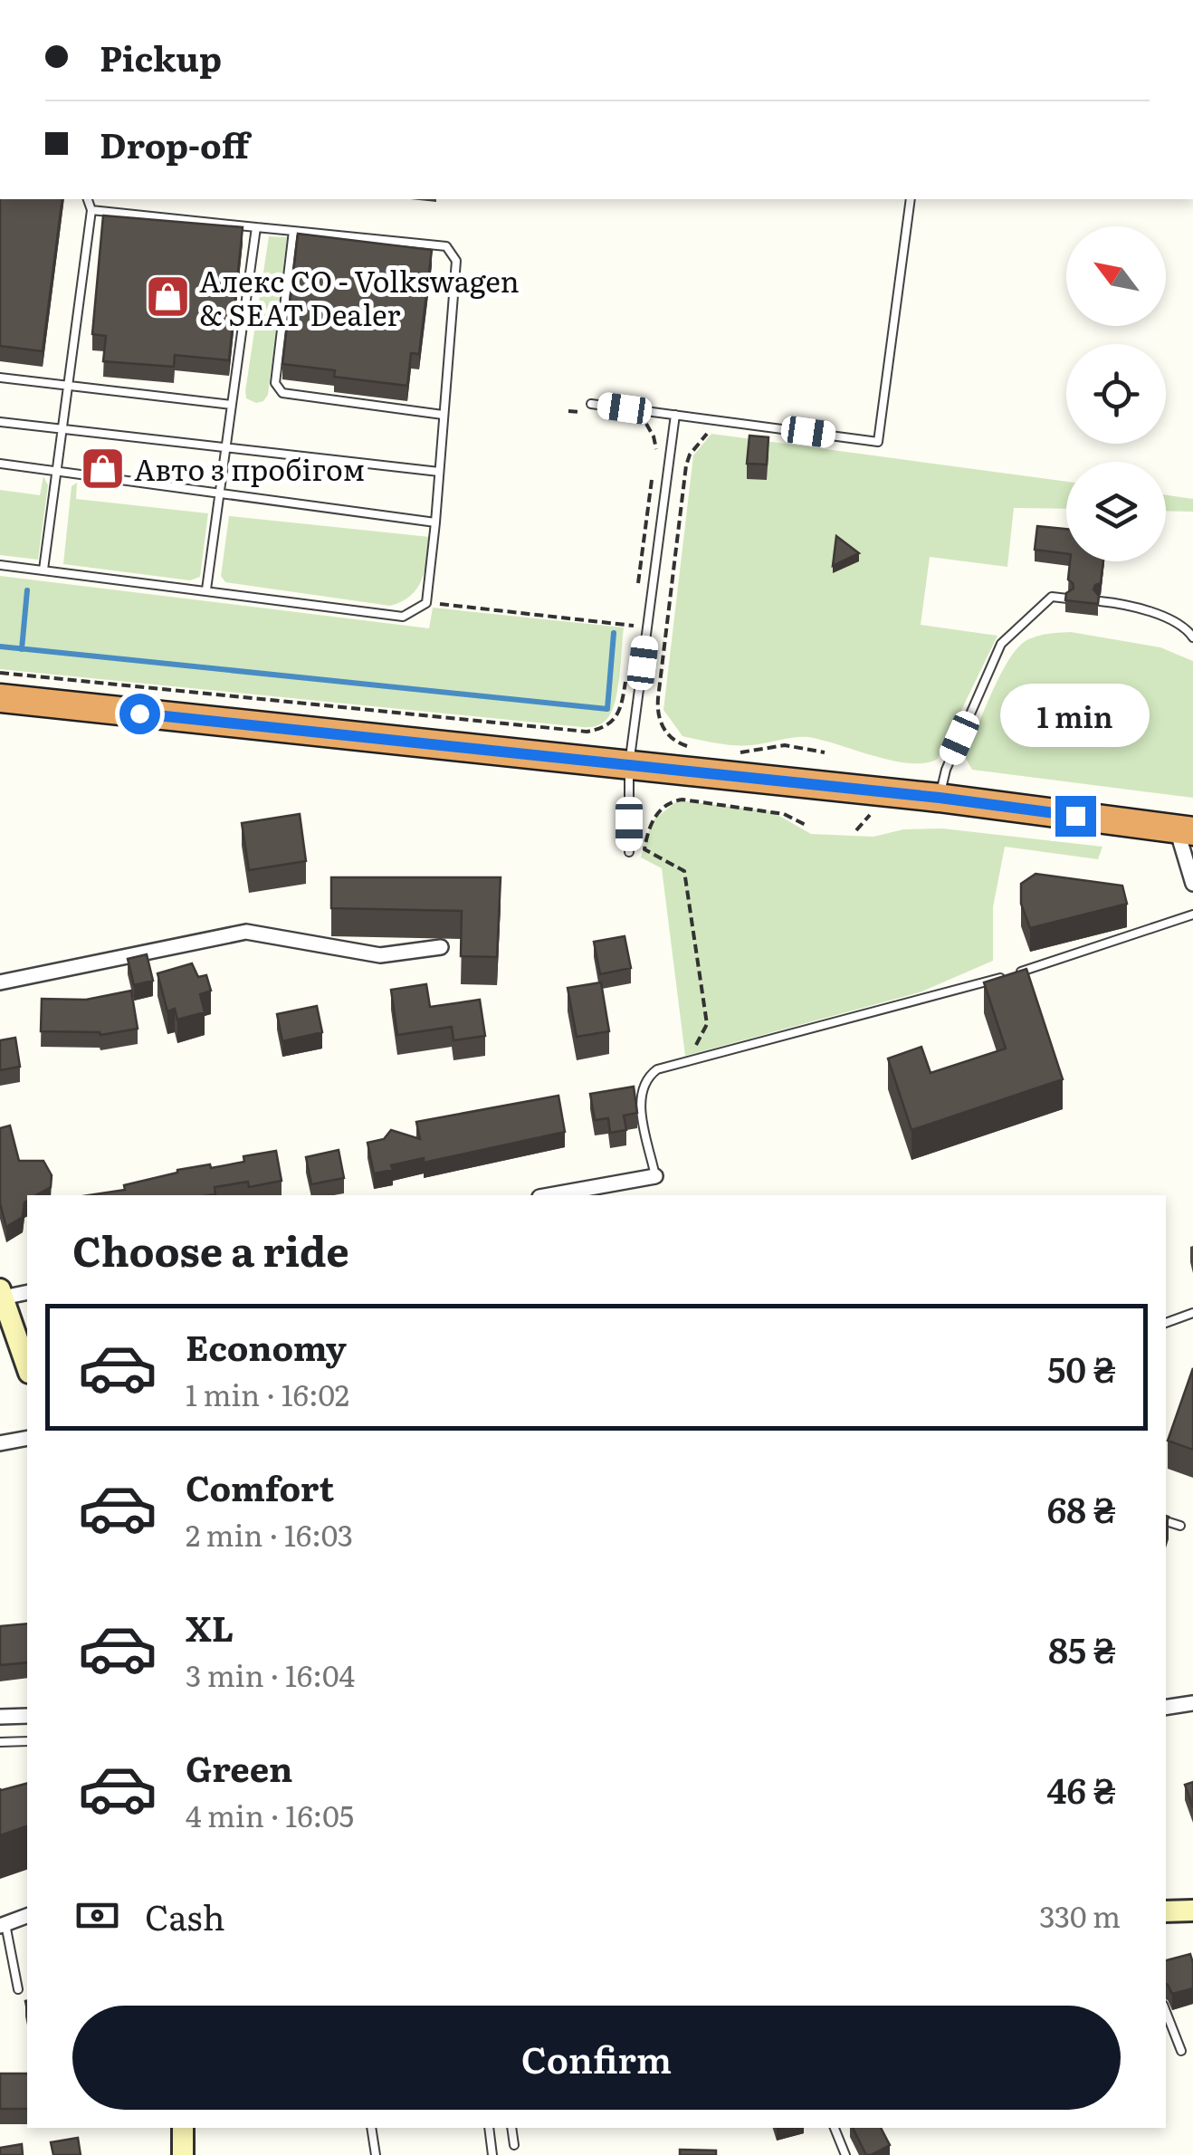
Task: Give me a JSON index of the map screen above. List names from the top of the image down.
{
  "places": {
    "shop": ["Алекс CO - Volkswagen & SEAT Dealer", "Авто з пробігом"]
  },
  "north": "top left",
  "page": {
    "banner": ["Pickup", "Drop-off"],
    "bubble": "1 min",
    "heading": "Choose a ride",
    "list": [
      {
        "name": "Economy",
        "note": "1 min · 16:02",
        "value": "50 ₴"
      },
      {
        "name": "Comfort",
        "note": "2 min · 16:03",
        "value": "68 ₴"
      },
      {
        "name": "XL",
        "note": "3 min · 16:04",
        "value": "85 ₴"
      },
      {
        "name": "Green",
        "note": "4 min · 16:05",
        "value": "46 ₴"
      }
    ],
    "pay": ["Cash", "330 m"],
    "buttons": "Confirm"
  }
}
